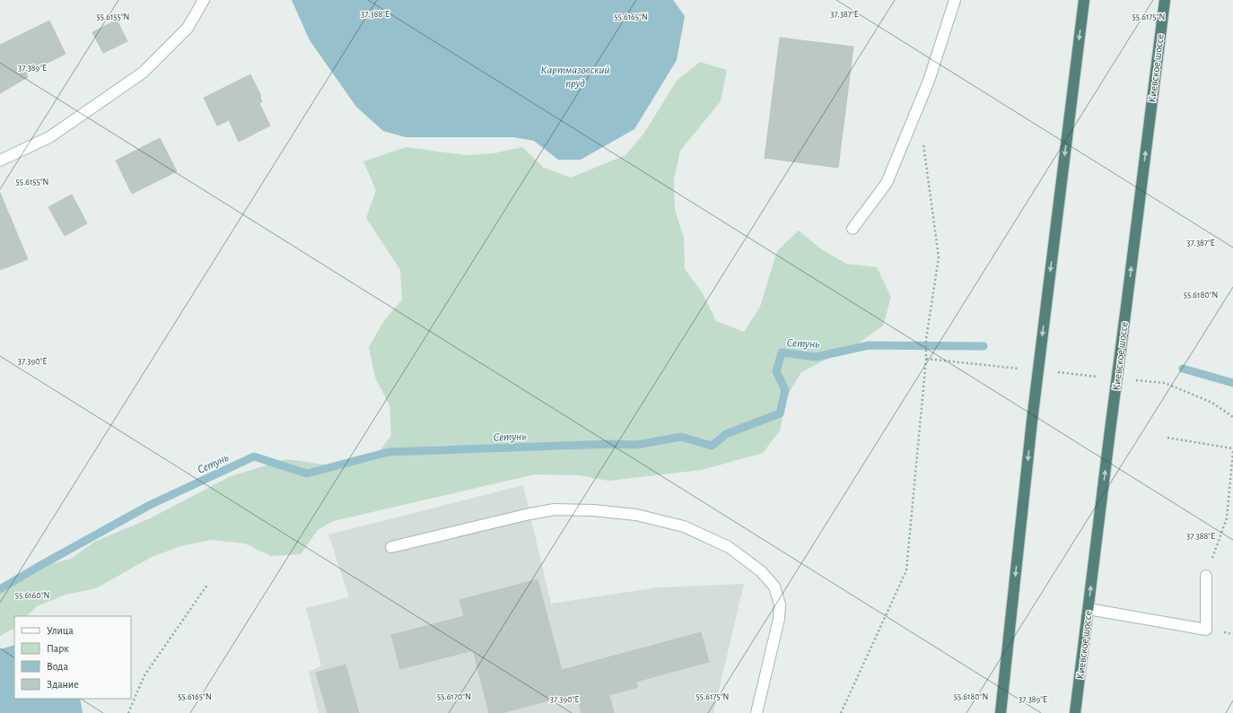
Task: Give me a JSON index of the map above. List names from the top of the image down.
{
  "streets": {
    "highway": ["Киевское шоссе"]
  },
  "water": ["Картмазовский пруд", "Сетунь"],
  "legend": [
    "Улица",
    "Парк",
    "Вода",
    "Здание"
  ],
  "coordinates": [
    "37.387°E",
    "37.388°E",
    "55.6155°N",
    "55.6165°N",
    "55.6175°N",
    "37.389°E",
    "55.6180°N",
    "37.390°E",
    "55.6160°N",
    "55.6170°N"
  ]
}
